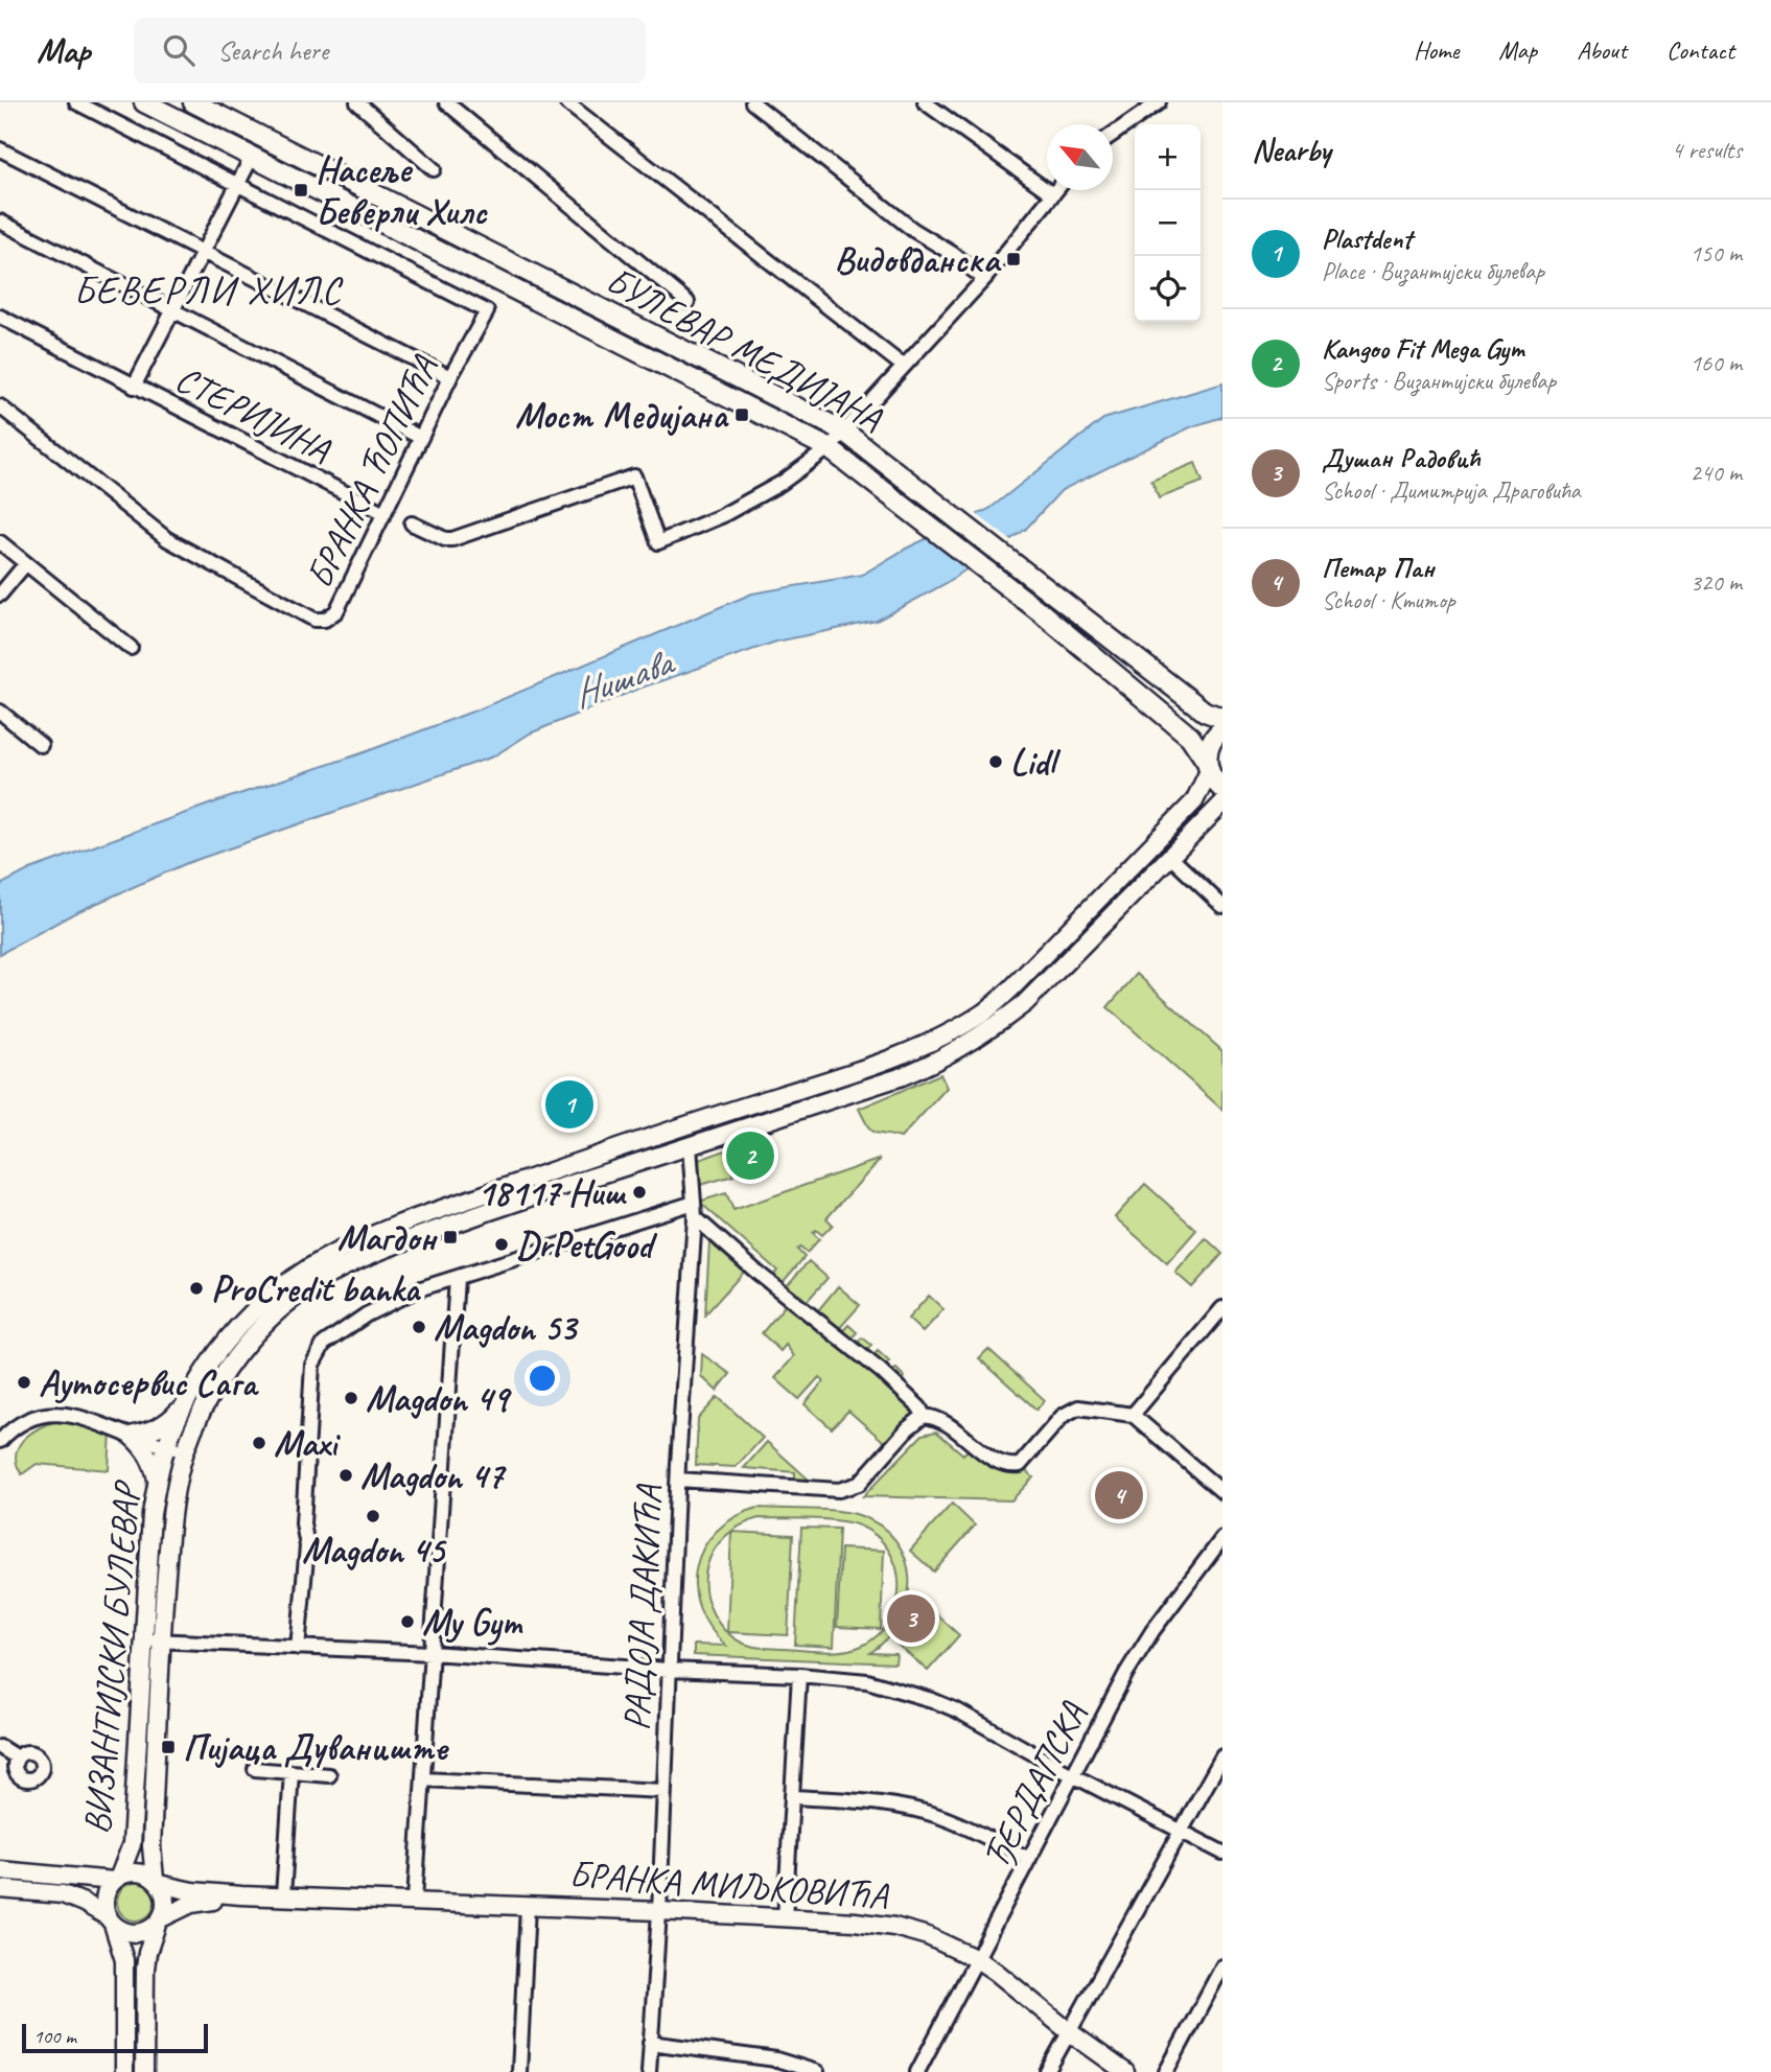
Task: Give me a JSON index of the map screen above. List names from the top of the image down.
{
  "streets": {
    "main road": ["БУЛЕВАР МЕДИЈАНА"],
    "street": [
      "СТЕРИЈИНА",
      "БРАНКА ЋОПИЋА",
      "РАДОЈА ДАКИЋА",
      "ВИЗАНТИЈСКИ БУЛЕВАР",
      "ЂЕРДАПСКА",
      "БРАНКА МИЉКОВИЋА"
    ]
  },
  "crossings": [
    ["БУЛЕВАР МЕДИЈАНА", "СТЕРИЈИНА"],
    ["БУЛЕВАР МЕДИЈАНА", "ВИЗАНТИЈСКИ БУЛЕВАР"],
    ["СТЕРИЈИНА", "БРАНКА ЋОПИЋА"],
    ["РАДОЈА ДАКИЋА", "ВИЗАНТИЈСКИ БУЛЕВАР"],
    ["РАДОЈА ДАКИЋА", "БРАНКА МИЉКОВИЋА"],
    ["ВИЗАНТИЈСКИ БУЛЕВАР", "БРАНКА МИЉКОВИЋА"],
    ["ЂЕРДАПСКА", "БРАНКА МИЉКОВИЋА"]
  ],
  "districts": ["БЕВЕРЛИ ХИЛС"],
  "water": ["Нишава"],
  "places": {
    "transit": [
      "Насеље Беверли Хилс",
      "Видовданска",
      "Мост Медијана",
      "Магдон",
      "Пијаца Дуваниште"
    ],
    "other": [
      "Lidl",
      "18117 Ниш",
      "DrPetGood",
      "ProCredit banka",
      "Magdon 53",
      "Аутосервис Сага",
      "Magdon 49",
      "Maxi",
      "Magdon 47",
      "Magdon 45",
      "My Gym"
    ]
  },
  "scale_bar": "100 m",
  "north": "top left",
  "page": {
    "header": "Map",
    "search": "Search here",
    "nav": [
      "Home",
      "Map",
      "About",
      "Contact"
    ],
    "heading": ["Nearby", "4 results"],
    "map_buttons": ["+", "−"],
    "list": [
      {
        "mark": "1",
        "name": "Plastdent",
        "note": "Place · Византијски булевар",
        "value": "150 m"
      },
      {
        "mark": "2",
        "name": "Kangoo Fit Mega Gym",
        "note": "Sports · Византијски булевар",
        "value": "160 m"
      },
      {
        "mark": "3",
        "name": "Душан Радовић",
        "note": "School · Димитрија Драговића",
        "value": "240 m"
      },
      {
        "mark": "4",
        "name": "Петар Пан",
        "note": "School · Ктитор",
        "value": "320 m"
      }
    ],
    "pins": [
      "1",
      "2",
      "4",
      "3"
    ],
    "scale": "100 m"
  }
}
